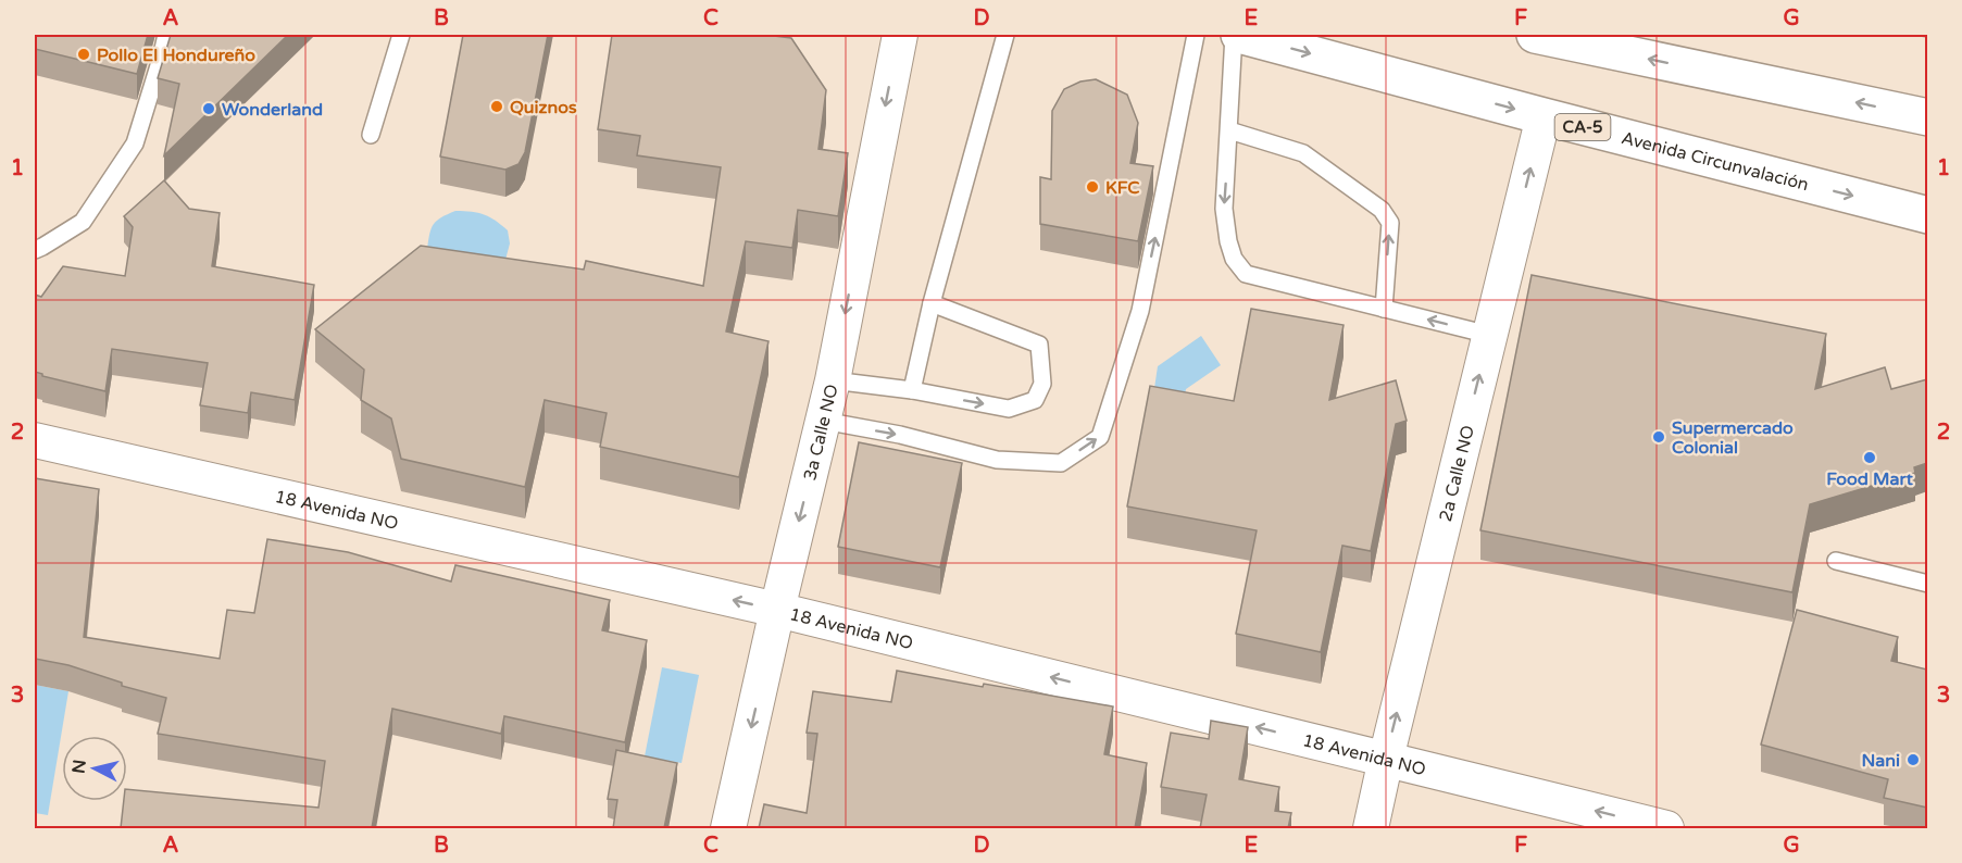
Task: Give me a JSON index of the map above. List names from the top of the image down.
{
  "streets": {
    "highway": ["CA-5", "Avenida Circunvalación"],
    "street": ["3a Calle NO", "2a Calle NO", "18 Avenida NO"]
  },
  "crossings": [
    ["Avenida Circunvalación", "2a Calle NO"],
    ["3a Calle NO", "18 Avenida NO"],
    ["2a Calle NO", "18 Avenida NO"]
  ],
  "one_way": ["3a Calle NO", "2a Calle NO", "18 Avenida NO"],
  "places": [
    "Pollo El Hondureño",
    "Quiznos",
    "Wonderland",
    "KFC",
    "Supermercado Colonial",
    "Food Mart",
    "Nani"
  ],
  "north": "left",
  "grid": {
    "columns": [
      "A",
      "B",
      "C",
      "D",
      "E",
      "F",
      "G"
    ],
    "rows": ["1", "2", "3"]
  }
}
